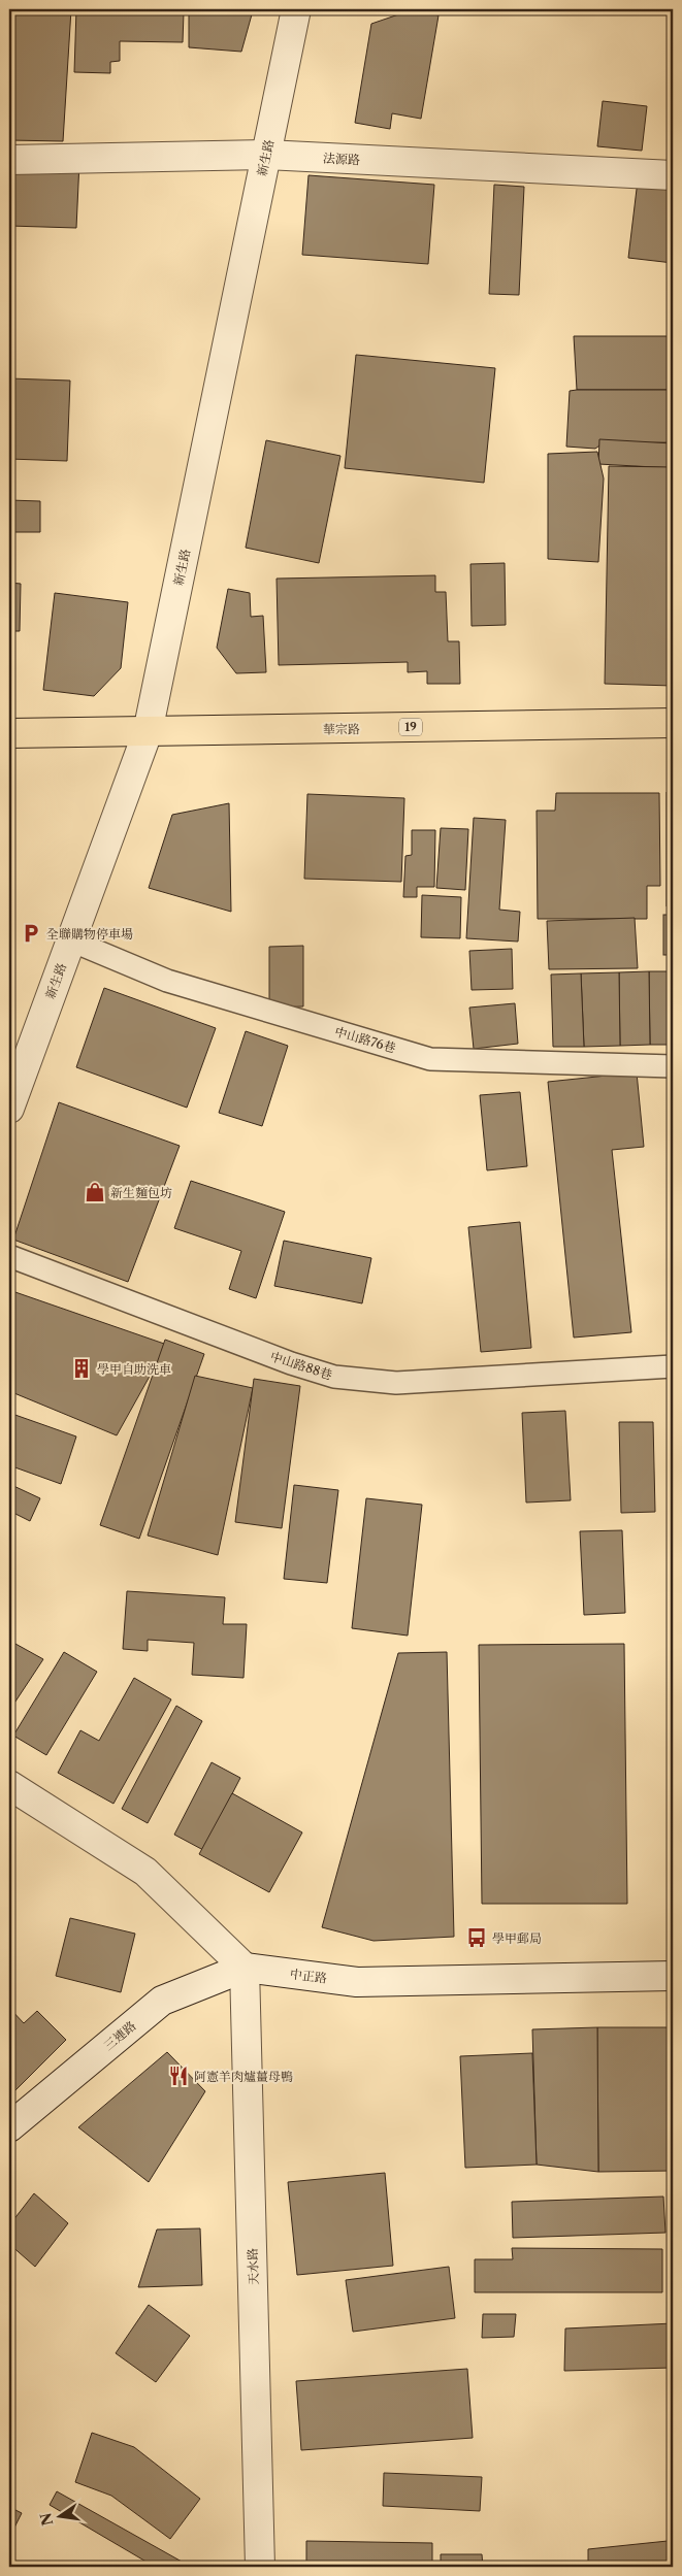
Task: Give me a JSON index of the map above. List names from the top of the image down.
{
  "streets": {
    "main road": ["19", "華宗路"],
    "street": [
      "新生路",
      "法源路",
      "中正路",
      "三連路",
      "天水路"
    ],
    "lane": ["中山路76巷", "中山路88巷"]
  },
  "crossings": [
    ["新生路", "法源路"],
    ["新生路", "華宗路"],
    ["新生路", "中山路76巷"],
    ["中正路", "三連路"],
    ["中正路", "天水路"],
    ["三連路", "天水路"]
  ],
  "places": {
    "parking": ["全聯購物停車場"],
    "shop": ["新生麵包坊"],
    "building": ["學甲自助洗車"],
    "bus stop": ["學甲郵局"],
    "restaurant": ["阿憲羊肉爐薑母鴨"]
  },
  "north": "left"
}
